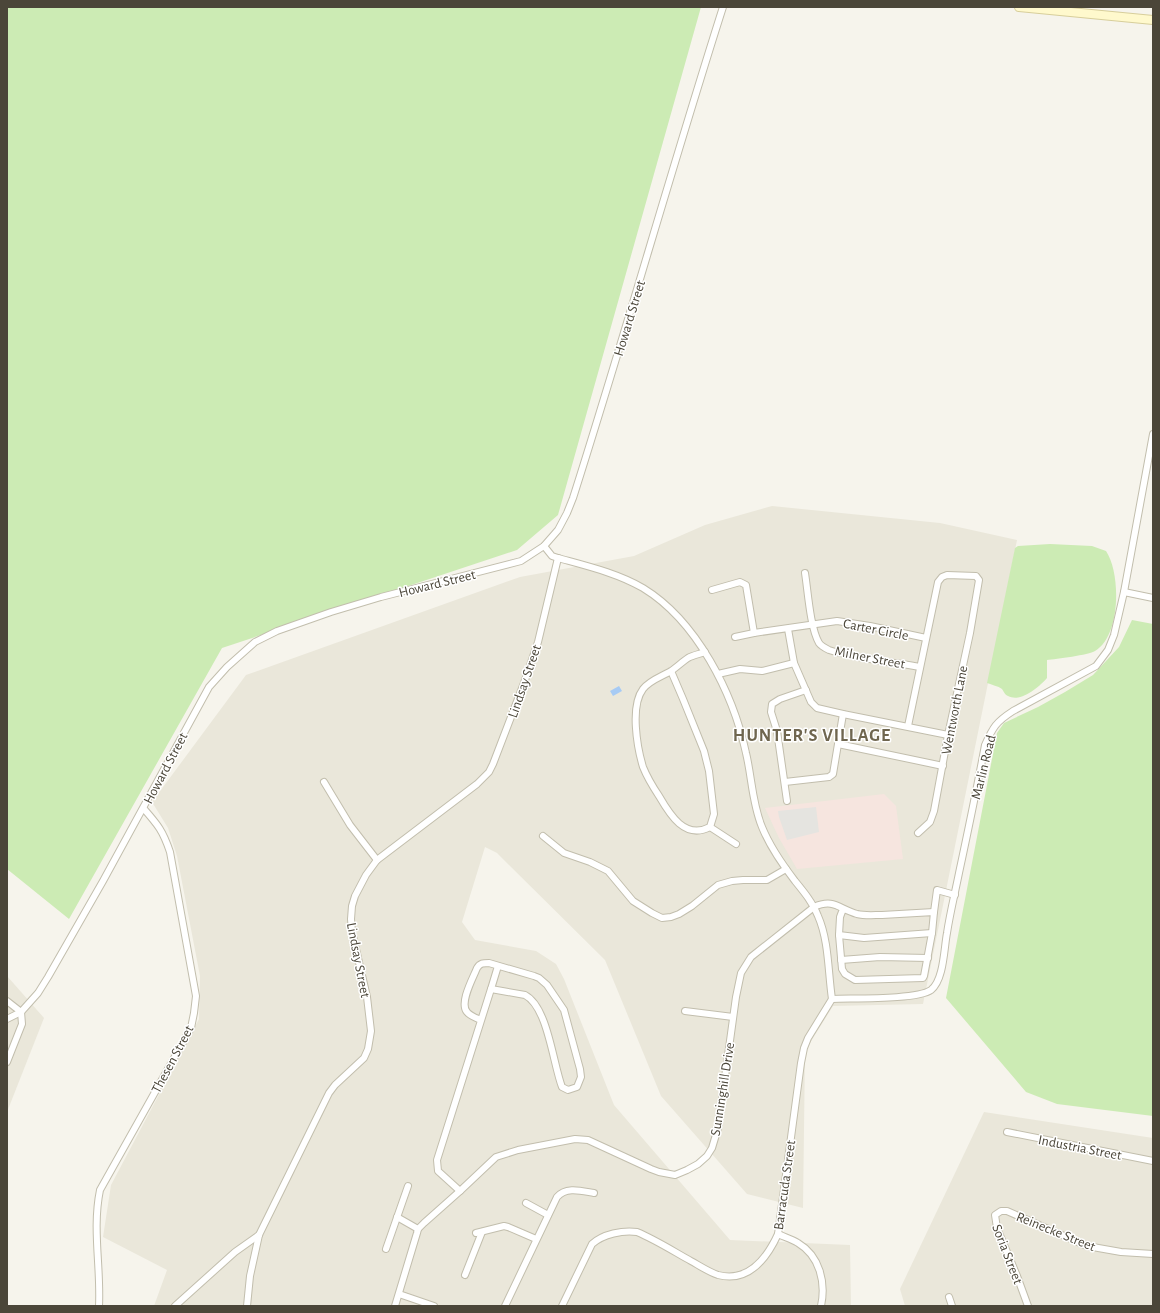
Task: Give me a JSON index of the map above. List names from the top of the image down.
{
  "streets": {
    "street": [
      "Howard Street",
      "Carter Circle",
      "Milner Street",
      "Lindsay Street",
      "Wentworth Lane",
      "Marlin Road",
      "Thesen Street",
      "Sunninghill Drive",
      "Industria Street",
      "Barracuda Street",
      "Reinecke Street",
      "Soria Street"
    ]
  },
  "crossings": [
    ["Howard Street", "Thesen Street"],
    ["Carter Circle", "Milner Street"],
    ["Carter Circle", "Wentworth Lane"],
    ["Marlin Road", "Barracuda Street"],
    ["Reinecke Street", "Soria Street"]
  ],
  "districts": ["HUNTER'S VILLAGE"]
}
